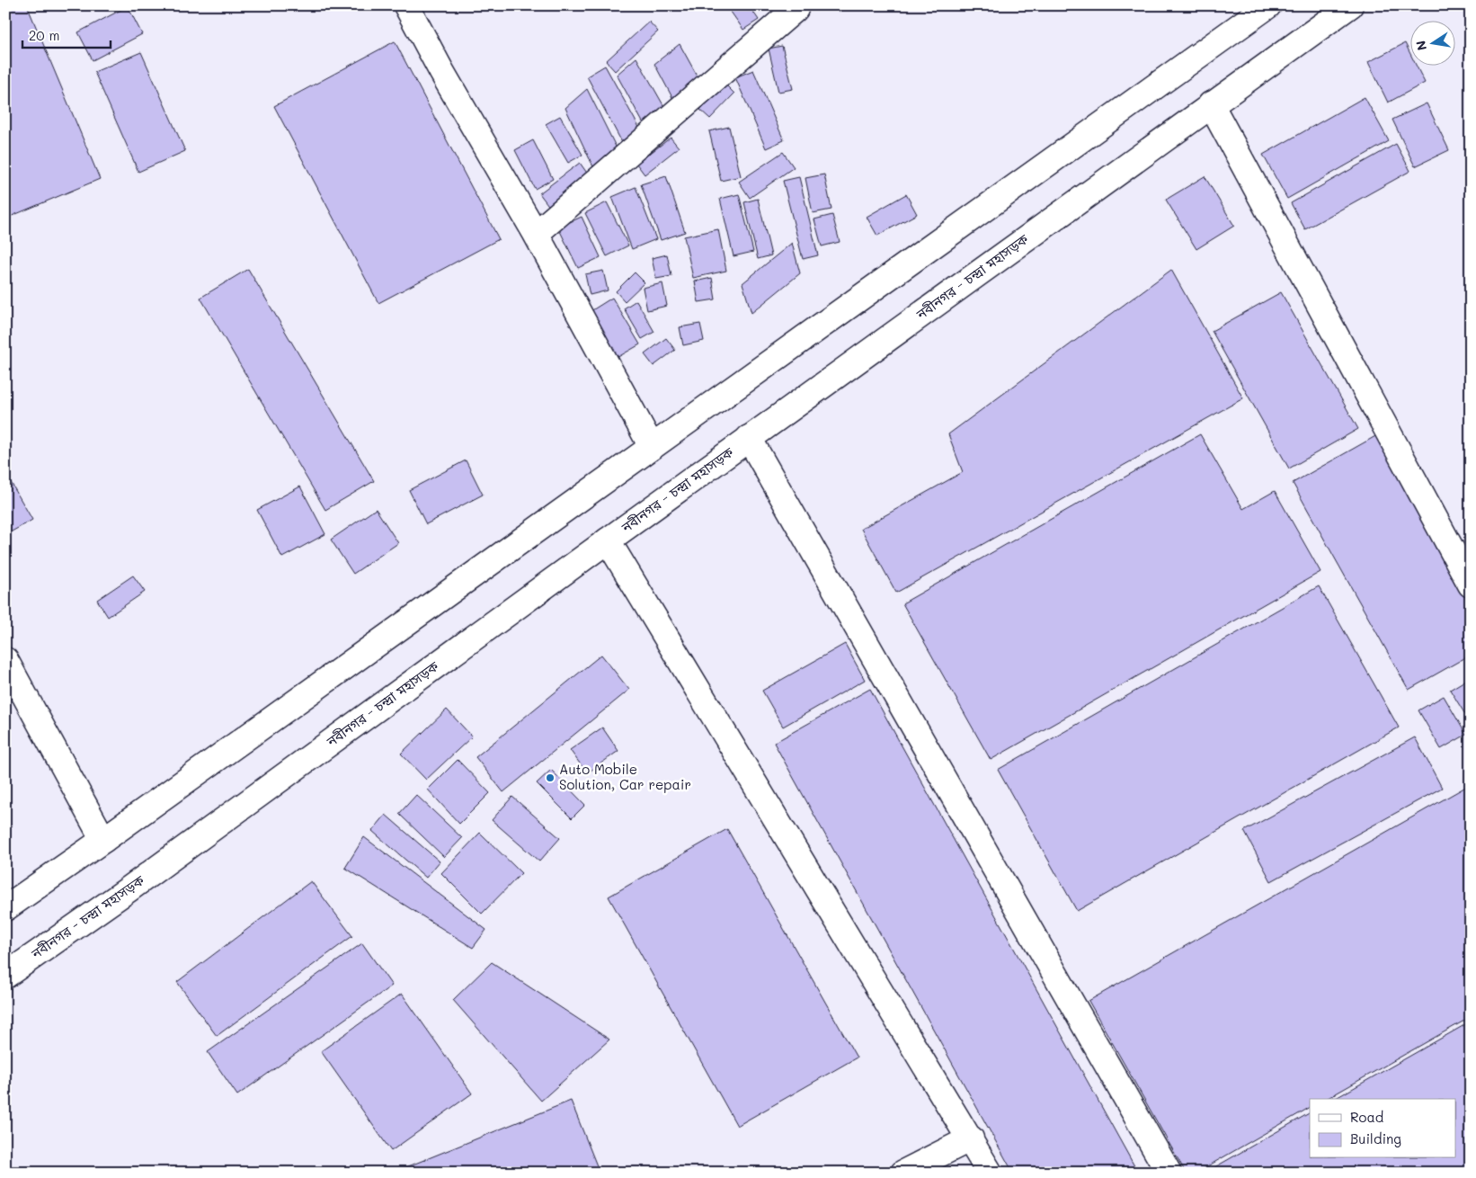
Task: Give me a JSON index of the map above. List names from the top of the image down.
{
  "streets": {
    "main road": ["নবীনগর - চন্দ্রা মহাসড়ক"]
  },
  "places": ["Auto Mobile Solution, Car repair"],
  "legend": ["Road", "Building"],
  "scale_bar": "20 m",
  "north": "left"
}
